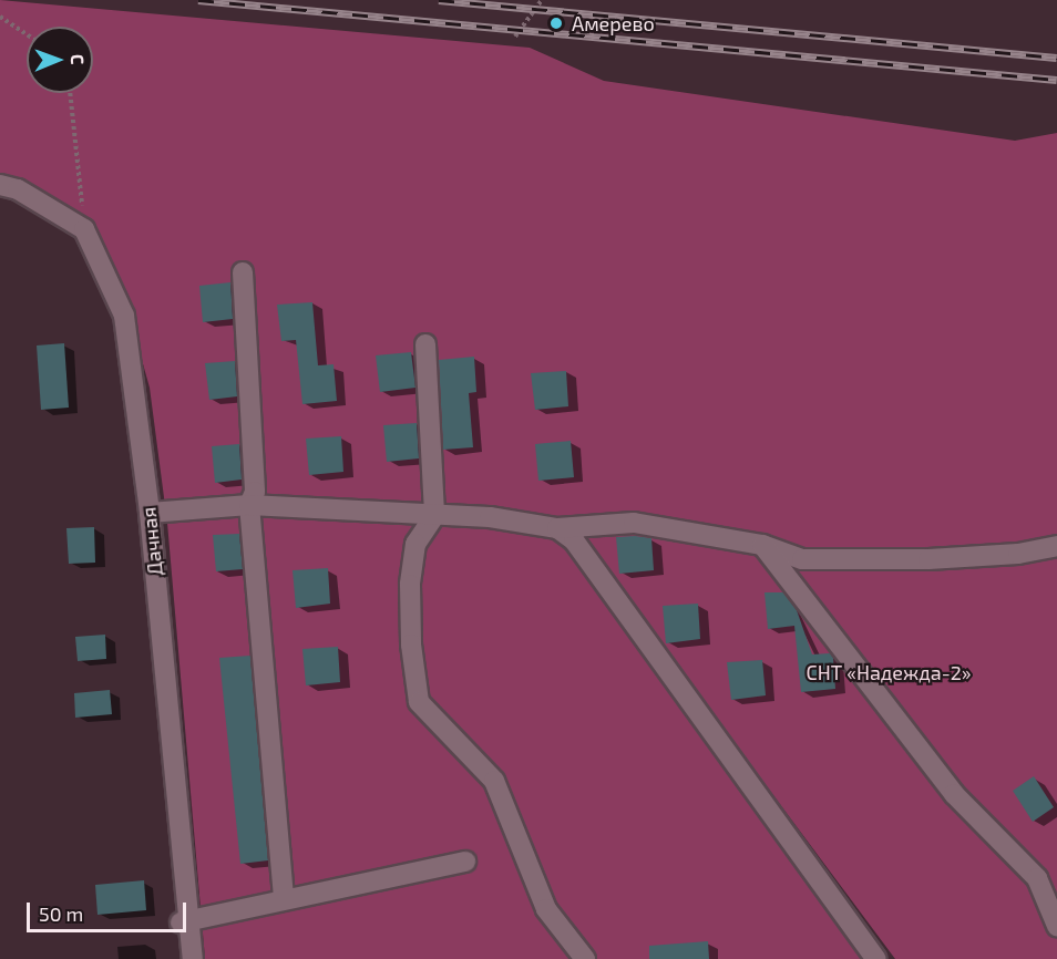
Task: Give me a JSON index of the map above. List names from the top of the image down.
{
  "streets": {
    "street": ["Дачная"]
  },
  "parks": ["СНТ «Надежда-2»"],
  "places": ["Амерево"],
  "scale_bar": "50 m",
  "north": "right"
}
